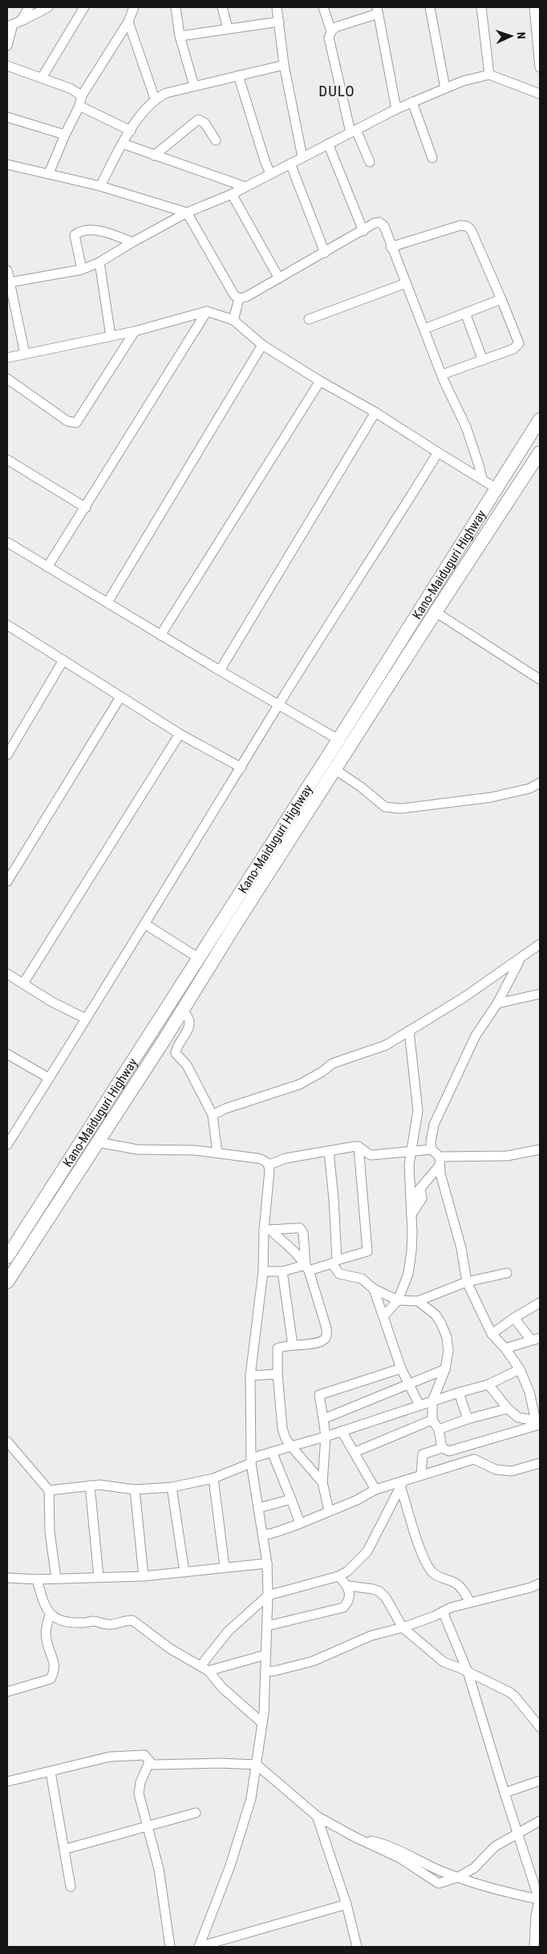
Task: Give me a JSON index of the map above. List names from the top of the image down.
{
  "streets": {
    "highway": ["Kano-Maiduguri Highway"]
  },
  "districts": ["DULO"],
  "north": "right"
}
